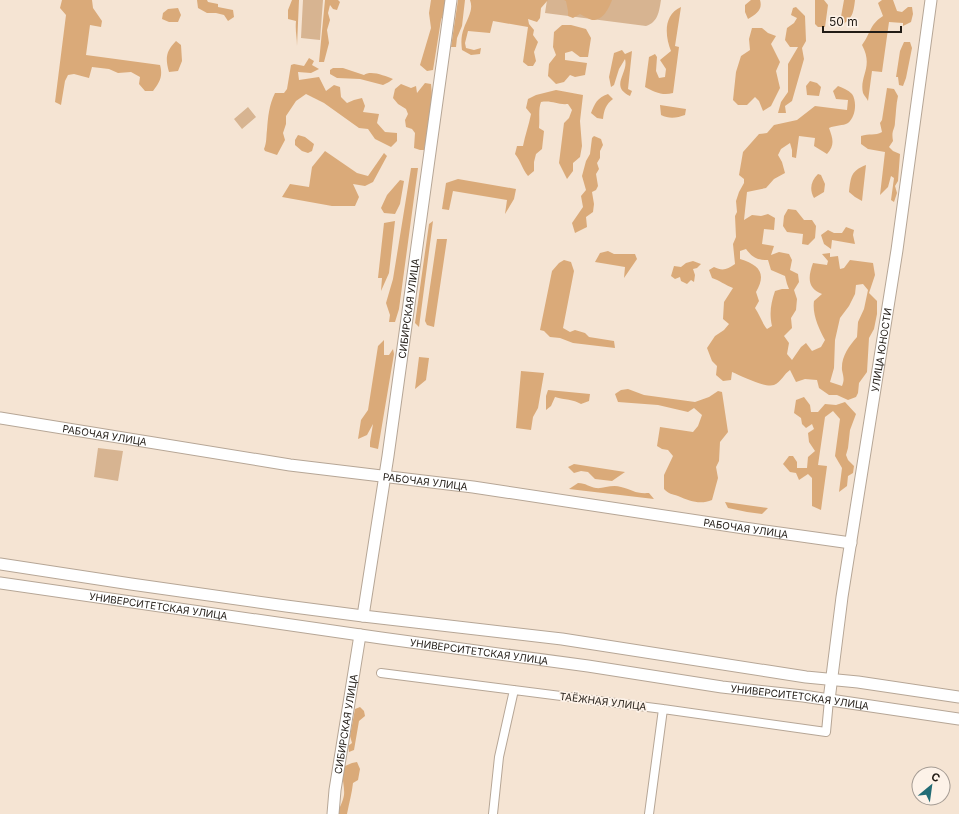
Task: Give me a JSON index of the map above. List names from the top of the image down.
{
  "streets": {
    "street": [
      "СИБИРСКАЯ УЛИЦА",
      "УЛИЦА ЮНОСТИ",
      "РАБОЧАЯ УЛИЦА",
      "УНИВЕРСИТЕТСКАЯ УЛИЦА",
      "ТАЁЖНАЯ УЛИЦА"
    ]
  },
  "crossings": [
    ["СИБИРСКАЯ УЛИЦА", "РАБОЧАЯ УЛИЦА"],
    ["СИБИРСКАЯ УЛИЦА", "УНИВЕРСИТЕТСКАЯ УЛИЦА"],
    ["УЛИЦА ЮНОСТИ", "РАБОЧАЯ УЛИЦА"],
    ["УЛИЦА ЮНОСТИ", "УНИВЕРСИТЕТСКАЯ УЛИЦА"],
    ["УЛИЦА ЮНОСТИ", "ТАЁЖНАЯ УЛИЦА"],
    ["УНИВЕРСИТЕТСКАЯ УЛИЦА", "ТАЁЖНАЯ УЛИЦА"]
  ],
  "scale_bar": "50 m",
  "north": "top right"
}
